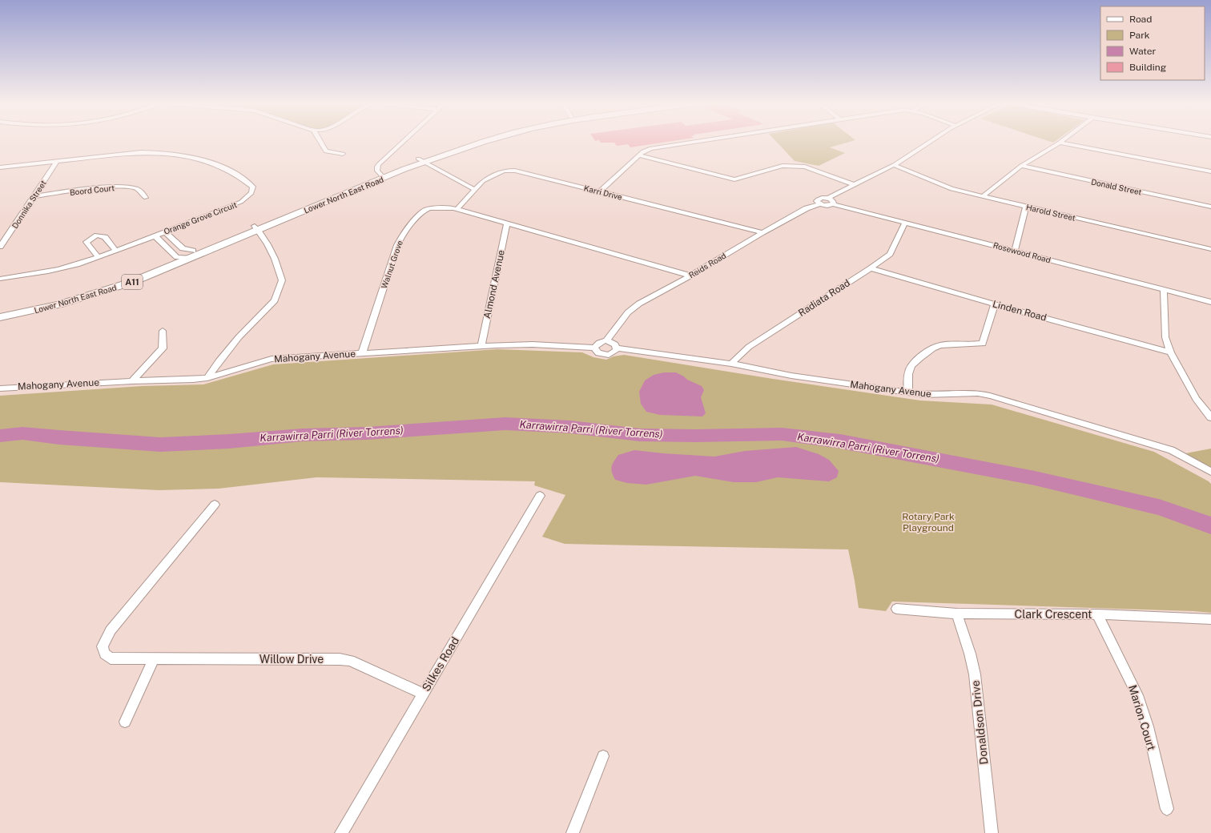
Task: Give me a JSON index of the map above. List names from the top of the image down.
{
  "streets": {
    "main road": ["Lower North East Road", "A11"],
    "street": [
      "Donald Street",
      "Boord Court",
      "Karri Drive",
      "Donnika Street",
      "Harold Street",
      "Orange Grove Circuit",
      "Rosewood Road",
      "Walnut Grove",
      "Reids Road",
      "Almond Avenue",
      "Radiata Road",
      "Linden Road",
      "Mahogany Avenue",
      "Clark Crescent",
      "Willow Drive",
      "Silkes Road",
      "Marion Court",
      "Donaldson Drive"
    ]
  },
  "crossings": [
    ["Boord Court", "Donnika Street"],
    ["Karri Drive", "Walnut Grove"],
    ["Karri Drive", "Reids Road"],
    ["Donnika Street", "Orange Grove Circuit"],
    ["Rosewood Road", "Reids Road"],
    ["Rosewood Road", "Radiata Road"],
    ["Walnut Grove", "Mahogany Avenue"],
    ["Reids Road", "Mahogany Avenue"],
    ["Almond Avenue", "Mahogany Avenue"],
    ["Radiata Road", "Linden Road"],
    ["Radiata Road", "Mahogany Avenue"],
    ["Clark Crescent", "Marion Court"],
    ["Clark Crescent", "Donaldson Drive"],
    ["Willow Drive", "Silkes Road"]
  ],
  "water": ["Karrawirra Parri (River Torrens)"],
  "parks": ["Rotary Park Playground"],
  "legend": [
    "Road",
    "Park",
    "Water",
    "Building"
  ]
}
